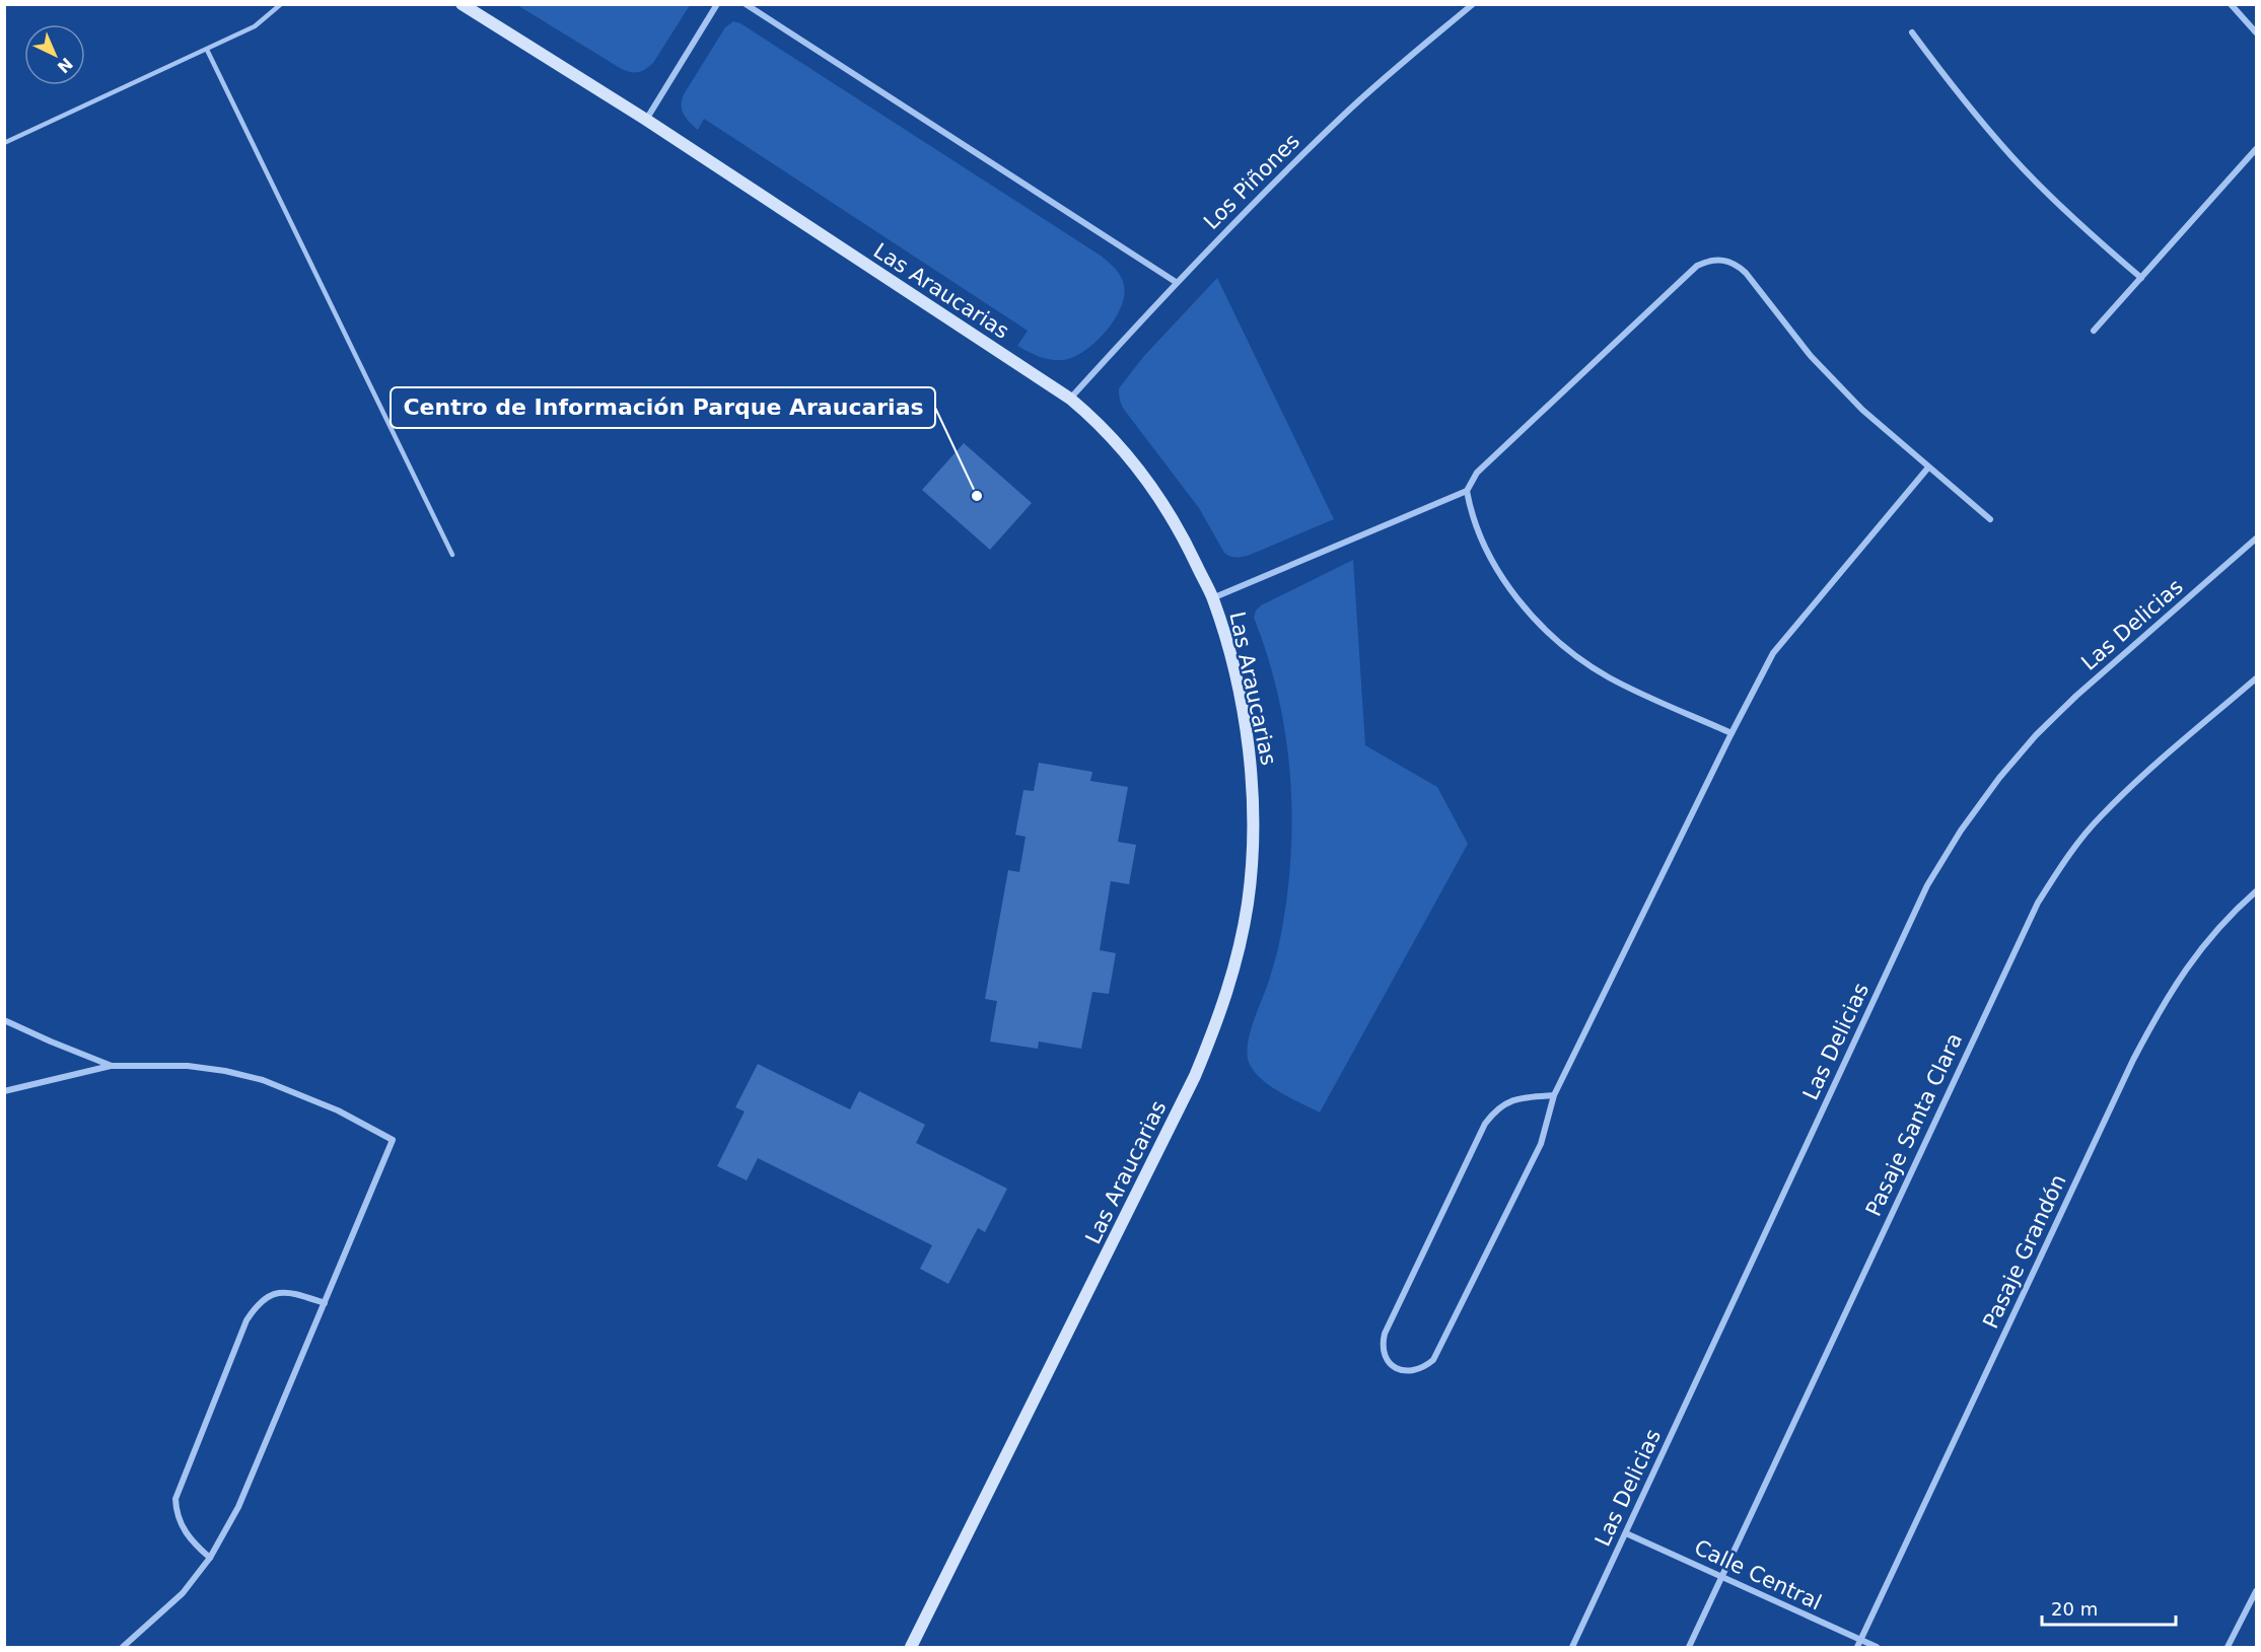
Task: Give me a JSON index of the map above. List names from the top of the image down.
{
  "streets": {
    "street": [
      "Los Piñones",
      "Las Araucarias",
      "Las Delicias",
      "Pasaje Santa Clara",
      "Pasaje Grandón",
      "Calle Central"
    ]
  },
  "crossings": [
    ["Los Piñones", "Las Araucarias"],
    ["Las Delicias", "Calle Central"],
    ["Pasaje Santa Clara", "Calle Central"],
    ["Pasaje Grandón", "Calle Central"]
  ],
  "places": ["Centro de Información Parque Araucarias"],
  "scale_bar": "20 m",
  "north": "bottom right"
}
